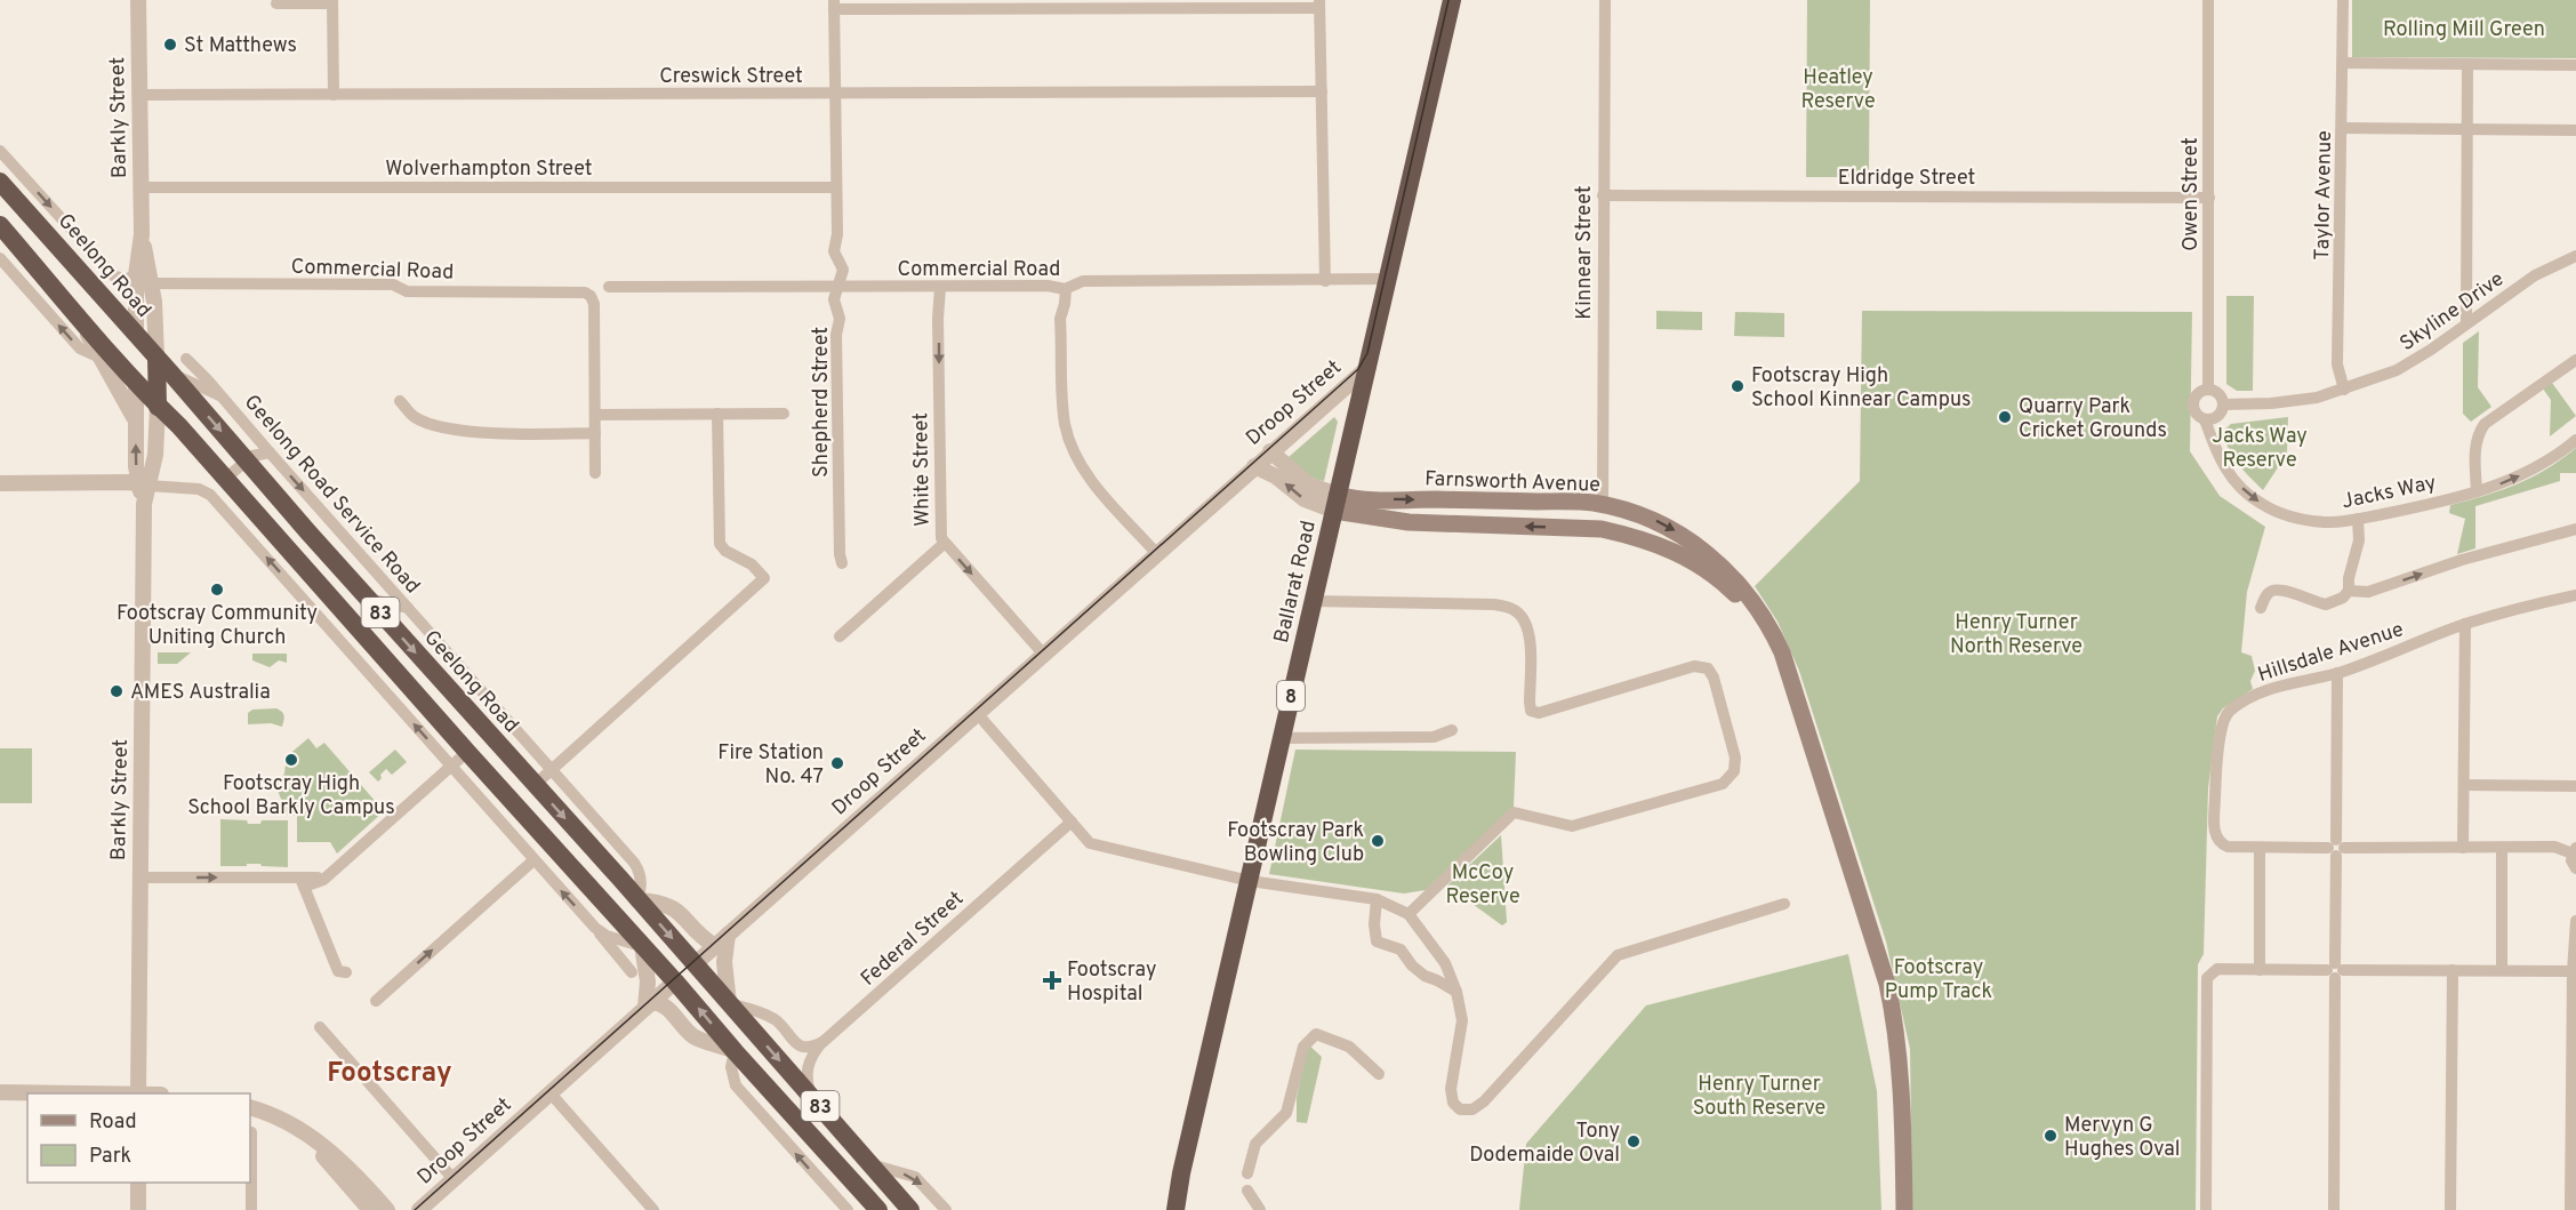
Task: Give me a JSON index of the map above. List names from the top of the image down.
{
  "streets": {
    "highway": [
      "Barkly Street",
      "Geelong Road",
      "Droop Street",
      "Ballarat Road",
      "83",
      "8"
    ],
    "main road": ["Farnsworth Avenue"],
    "street": [
      "Creswick Street",
      "Wolverhampton Street",
      "Eldridge Street",
      "Owen Street",
      "Taylor Avenue",
      "Kinnear Street",
      "Commercial Road",
      "Skyline Drive",
      "Shepherd Street",
      "White Street",
      "Jacks Way",
      "Geelong Road Service Road",
      "Hillsdale Avenue",
      "Federal Street"
    ]
  },
  "crossings": [
    ["Creswick Street", "Barkly Street"],
    ["Creswick Street", "Shepherd Street"],
    ["Barkly Street", "Wolverhampton Street"],
    ["Barkly Street", "Geelong Road"],
    ["Barkly Street", "Commercial Road"],
    ["Barkly Street", "83"],
    ["Wolverhampton Street", "Shepherd Street"],
    ["Eldridge Street", "Owen Street"],
    ["Eldridge Street", "Kinnear Street"],
    ["Owen Street", "Skyline Drive"],
    ["Owen Street", "Jacks Way"],
    ["Taylor Avenue", "Skyline Drive"],
    ["Kinnear Street", "Farnsworth Avenue"],
    ["Geelong Road", "Droop Street"],
    ["Geelong Road", "Geelong Road Service Road"],
    ["Geelong Road", "Federal Street"],
    ["Commercial Road", "Shepherd Street"],
    ["Commercial Road", "White Street"],
    ["Commercial Road", "Ballarat Road"],
    ["Skyline Drive", "Jacks Way"],
    ["Droop Street", "White Street"],
    ["Droop Street", "Farnsworth Avenue"],
    ["Droop Street", "Ballarat Road"],
    ["Droop Street", "83"],
    ["Farnsworth Avenue", "Ballarat Road"]
  ],
  "one_way": ["White Street", "Jacks Way"],
  "districts": ["Footscray"],
  "parks": [
    "Rolling Mill Green",
    "Heatley Reserve",
    "Jacks Way Reserve",
    "Henry Turner North Reserve",
    "McCoy Reserve",
    "Footscray Pump Track",
    "Henry Turner South Reserve"
  ],
  "places": {
    "other": [
      "St Matthews",
      "Footscray High School Kinnear Campus",
      "Quarry Park Cricket Grounds",
      "Footscray Community Uniting Church",
      "AMES Australia",
      "Footscray High School Barkly Campus",
      "Fire Station No. 47",
      "Footscray Park Bowling Club",
      "Mervyn G Hughes Oval",
      "Tony Dodemaide Oval"
    ],
    "health": ["Footscray Hospital"]
  },
  "legend": ["Road", "Park"]
}
